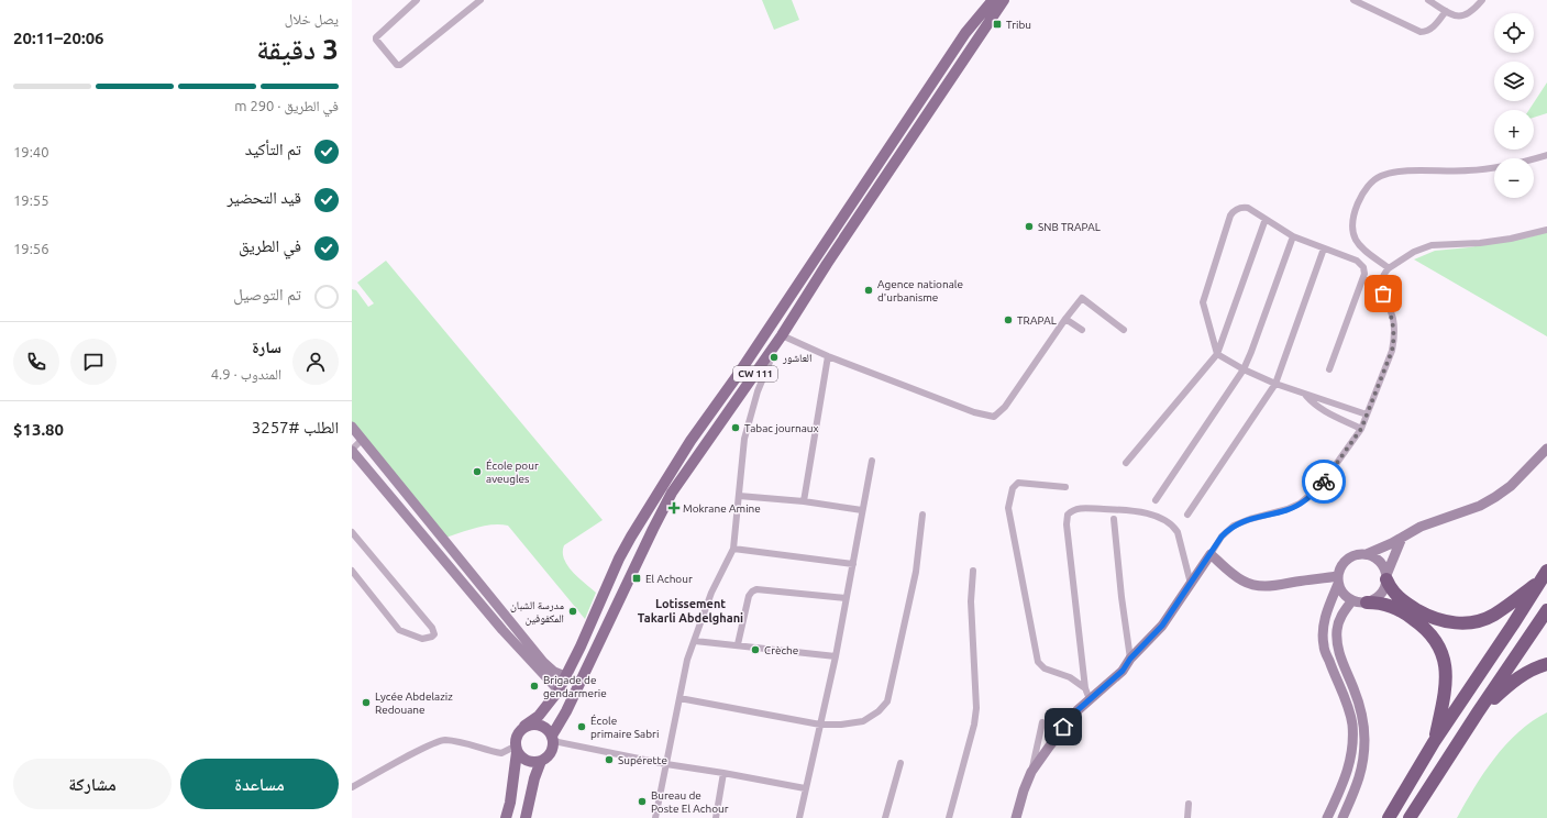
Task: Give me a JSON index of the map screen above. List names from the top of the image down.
{
  "streets": {
    "main road": ["CW 111"]
  },
  "districts": ["Lotissement Takarli Abdelghani"],
  "places": {
    "transit": ["Tribu", "El Achour"],
    "other": [
      "SNB TRAPAL",
      "Agence nationale d'urbanisme",
      "TRAPAL",
      "العاشور",
      "Tabac journaux",
      "École pour aveugles",
      "مدرسة الشبان المكفوفين",
      "Crèche",
      "Brigade de gendarmerie",
      "Lycée Abdelaziz Redouane",
      "École primaire Sabri",
      "Supérette",
      "Bureau de Poste El Achour"
    ],
    "health": ["Mokrane Amine"]
  },
  "page": {
    "heading": ["3 دقيقة", "يصل خلال", "20:06–20:11"],
    "panel": [
      "سارة",
      "المندوب · 4.9",
      "الطلب #3257",
      "$13.80"
    ],
    "map_buttons": ["+", "−"],
    "bar": "في الطريق · 290 m",
    "list": [
      ["تم التأكيد", "19:40"],
      ["قيد التحضير", "19:55"],
      ["في الطريق", "19:56"],
      "تم التوصيل"
    ],
    "buttons": ["مساعدة", "مشاركة"]
  }
}
